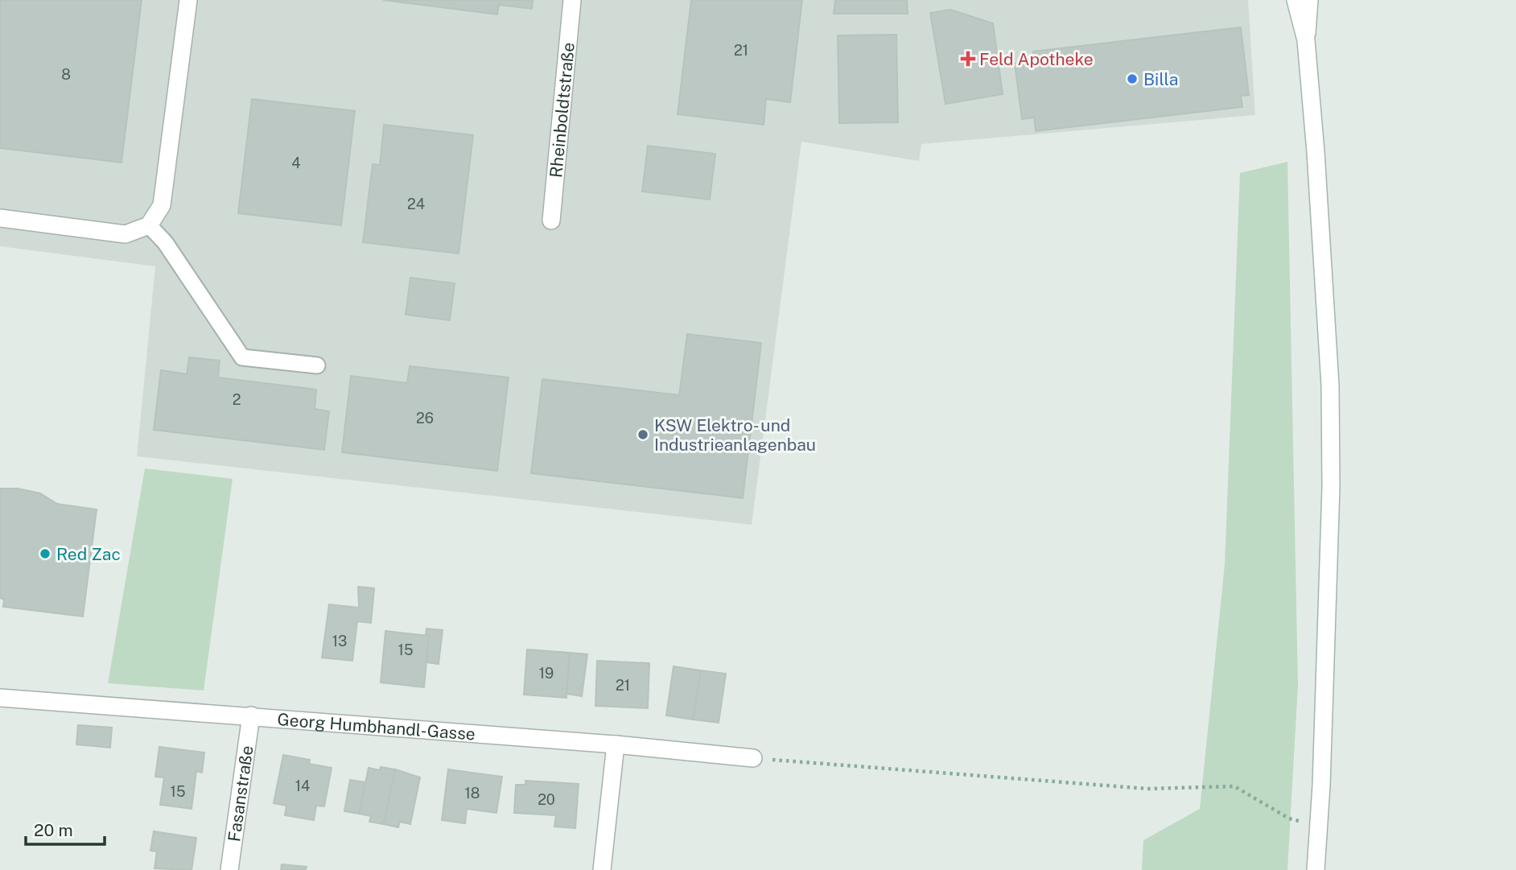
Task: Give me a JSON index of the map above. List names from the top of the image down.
{
  "streets": {
    "street": ["Rheinboldtstraße", "Georg Humbhandl-Gasse", "Fasanstraße"]
  },
  "crossings": [
    ["Georg Humbhandl-Gasse", "Fasanstraße"]
  ],
  "places": {
    "health": ["Feld Apotheke"],
    "other": ["Billa", "KSW Elektro- und Industrieanlagenbau", "Red Zac"]
  },
  "house_numbers": [
    "21",
    "8",
    "4",
    "24",
    "2",
    "26",
    "13",
    "15",
    "19",
    "21",
    "14",
    "15",
    "18",
    "20"
  ],
  "scale_bar": "20 m"
}
